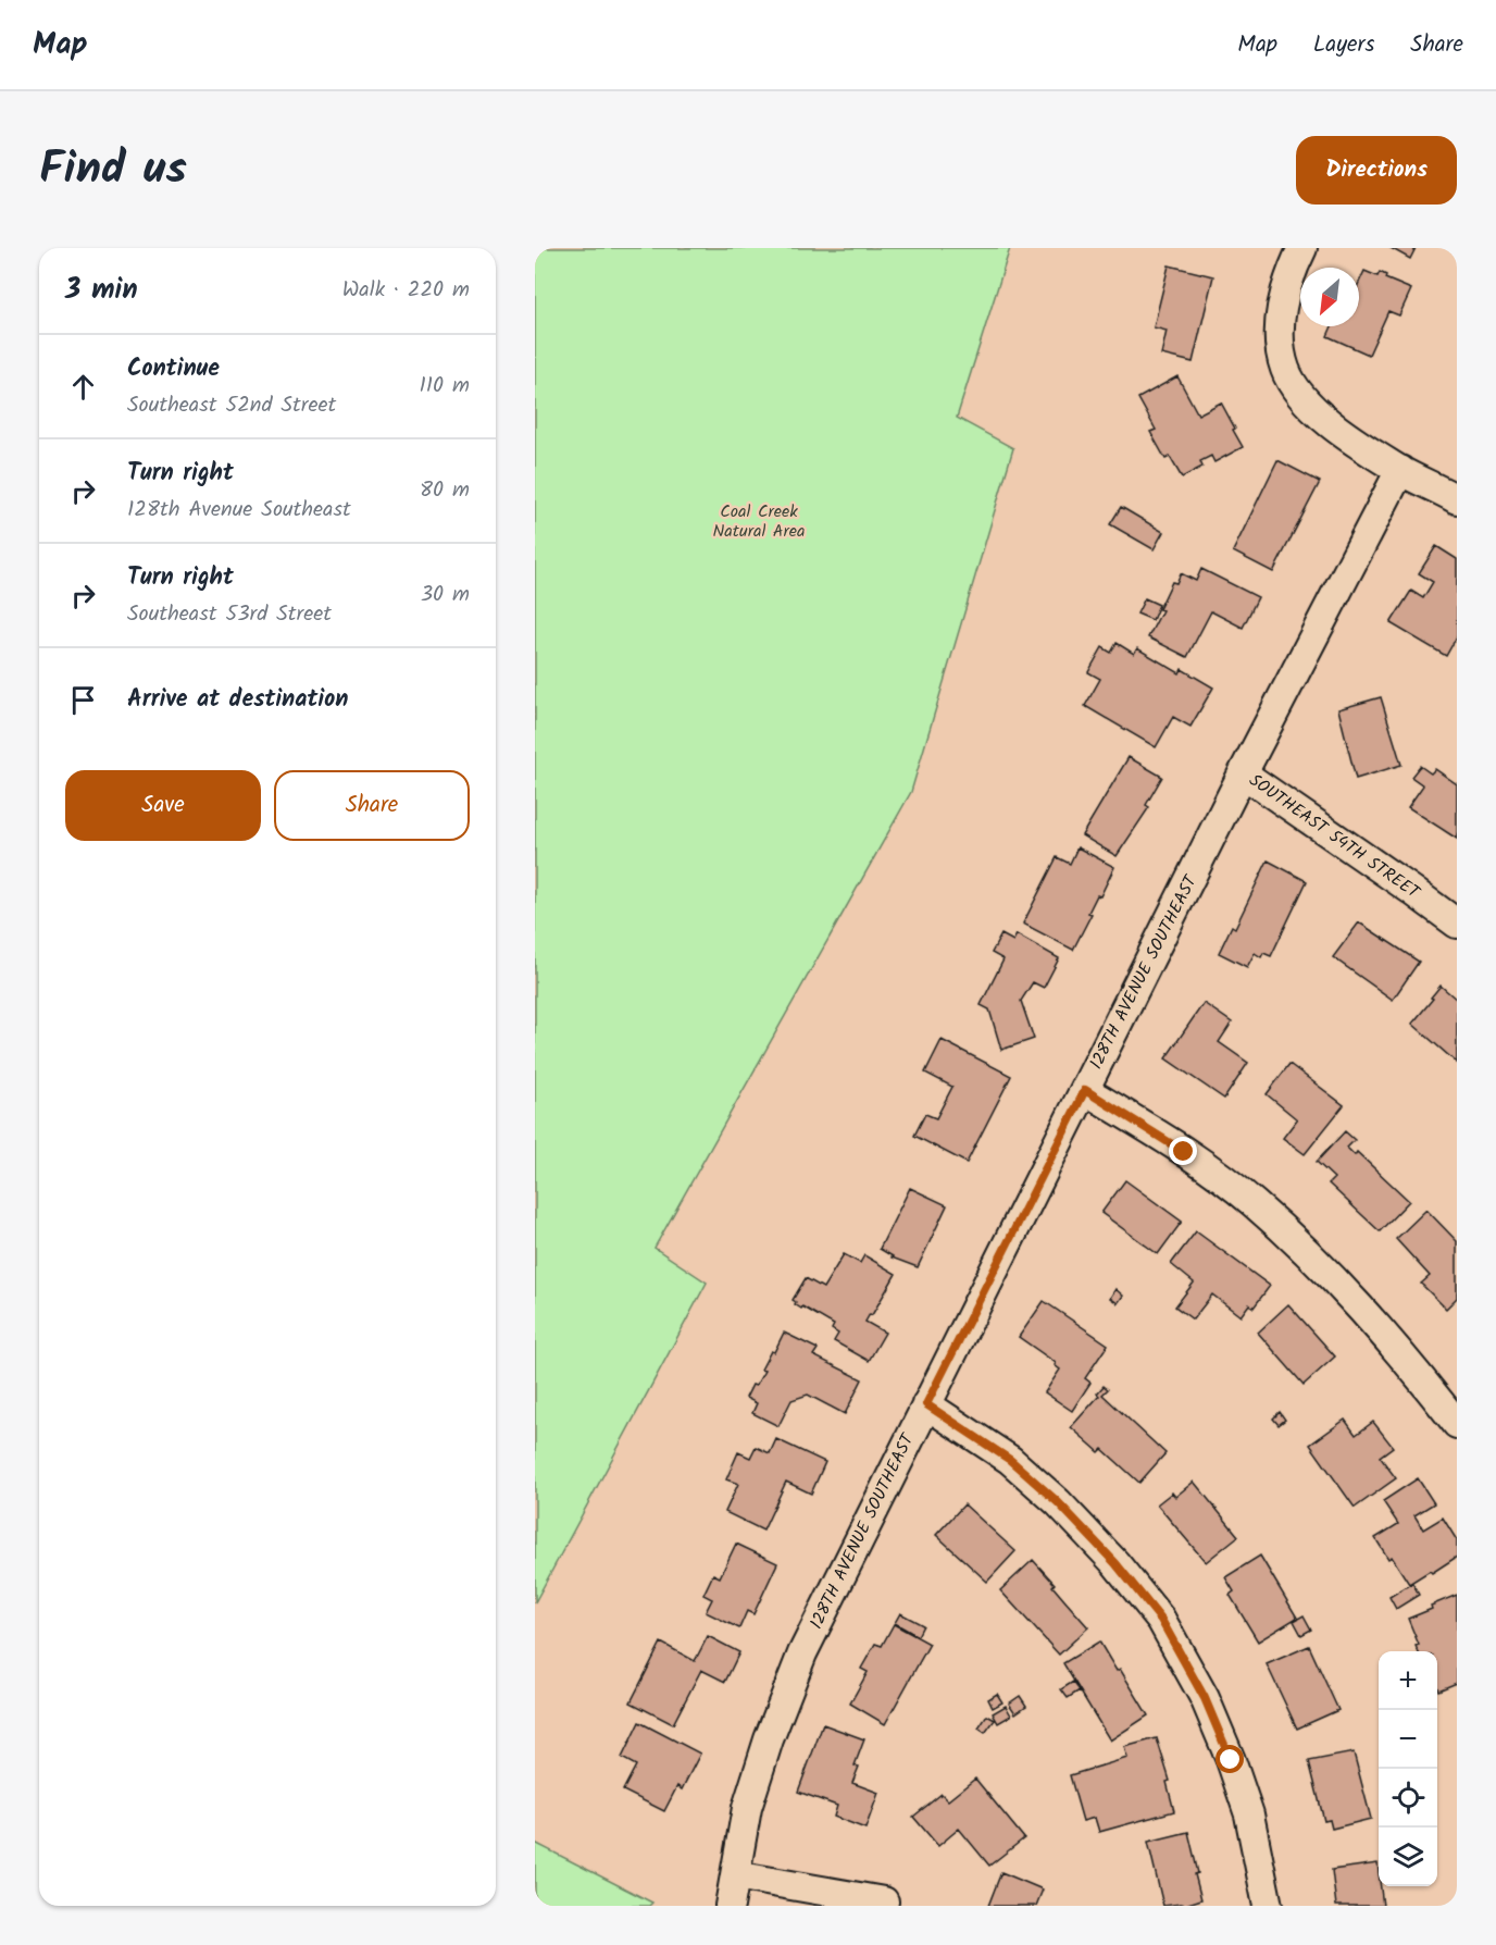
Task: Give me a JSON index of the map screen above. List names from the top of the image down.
{
  "streets": {
    "street": ["SOUTHEAST 54TH STREET", "128TH AVENUE SOUTHEAST"]
  },
  "crossings": [
    ["SOUTHEAST 54TH STREET", "128TH AVENUE SOUTHEAST"]
  ],
  "parks": ["Coal Creek Natural Area"],
  "north": "bottom left",
  "page": {
    "header": "Map",
    "nav": ["Map", "Layers", "Share"],
    "title": "Find us",
    "buttons": [
      "Directions",
      ["Save", "Share"]
    ],
    "heading": ["3 min", "Walk · 220 m"],
    "list": [
      ["Continue", "Southeast 52nd Street", "110 m"],
      ["Turn right", "128th Avenue Southeast", "80 m"],
      ["Turn right", "Southeast 53rd Street", "30 m"],
      "Arrive at destination"
    ],
    "map_buttons": ["+", "−"]
  }
}
